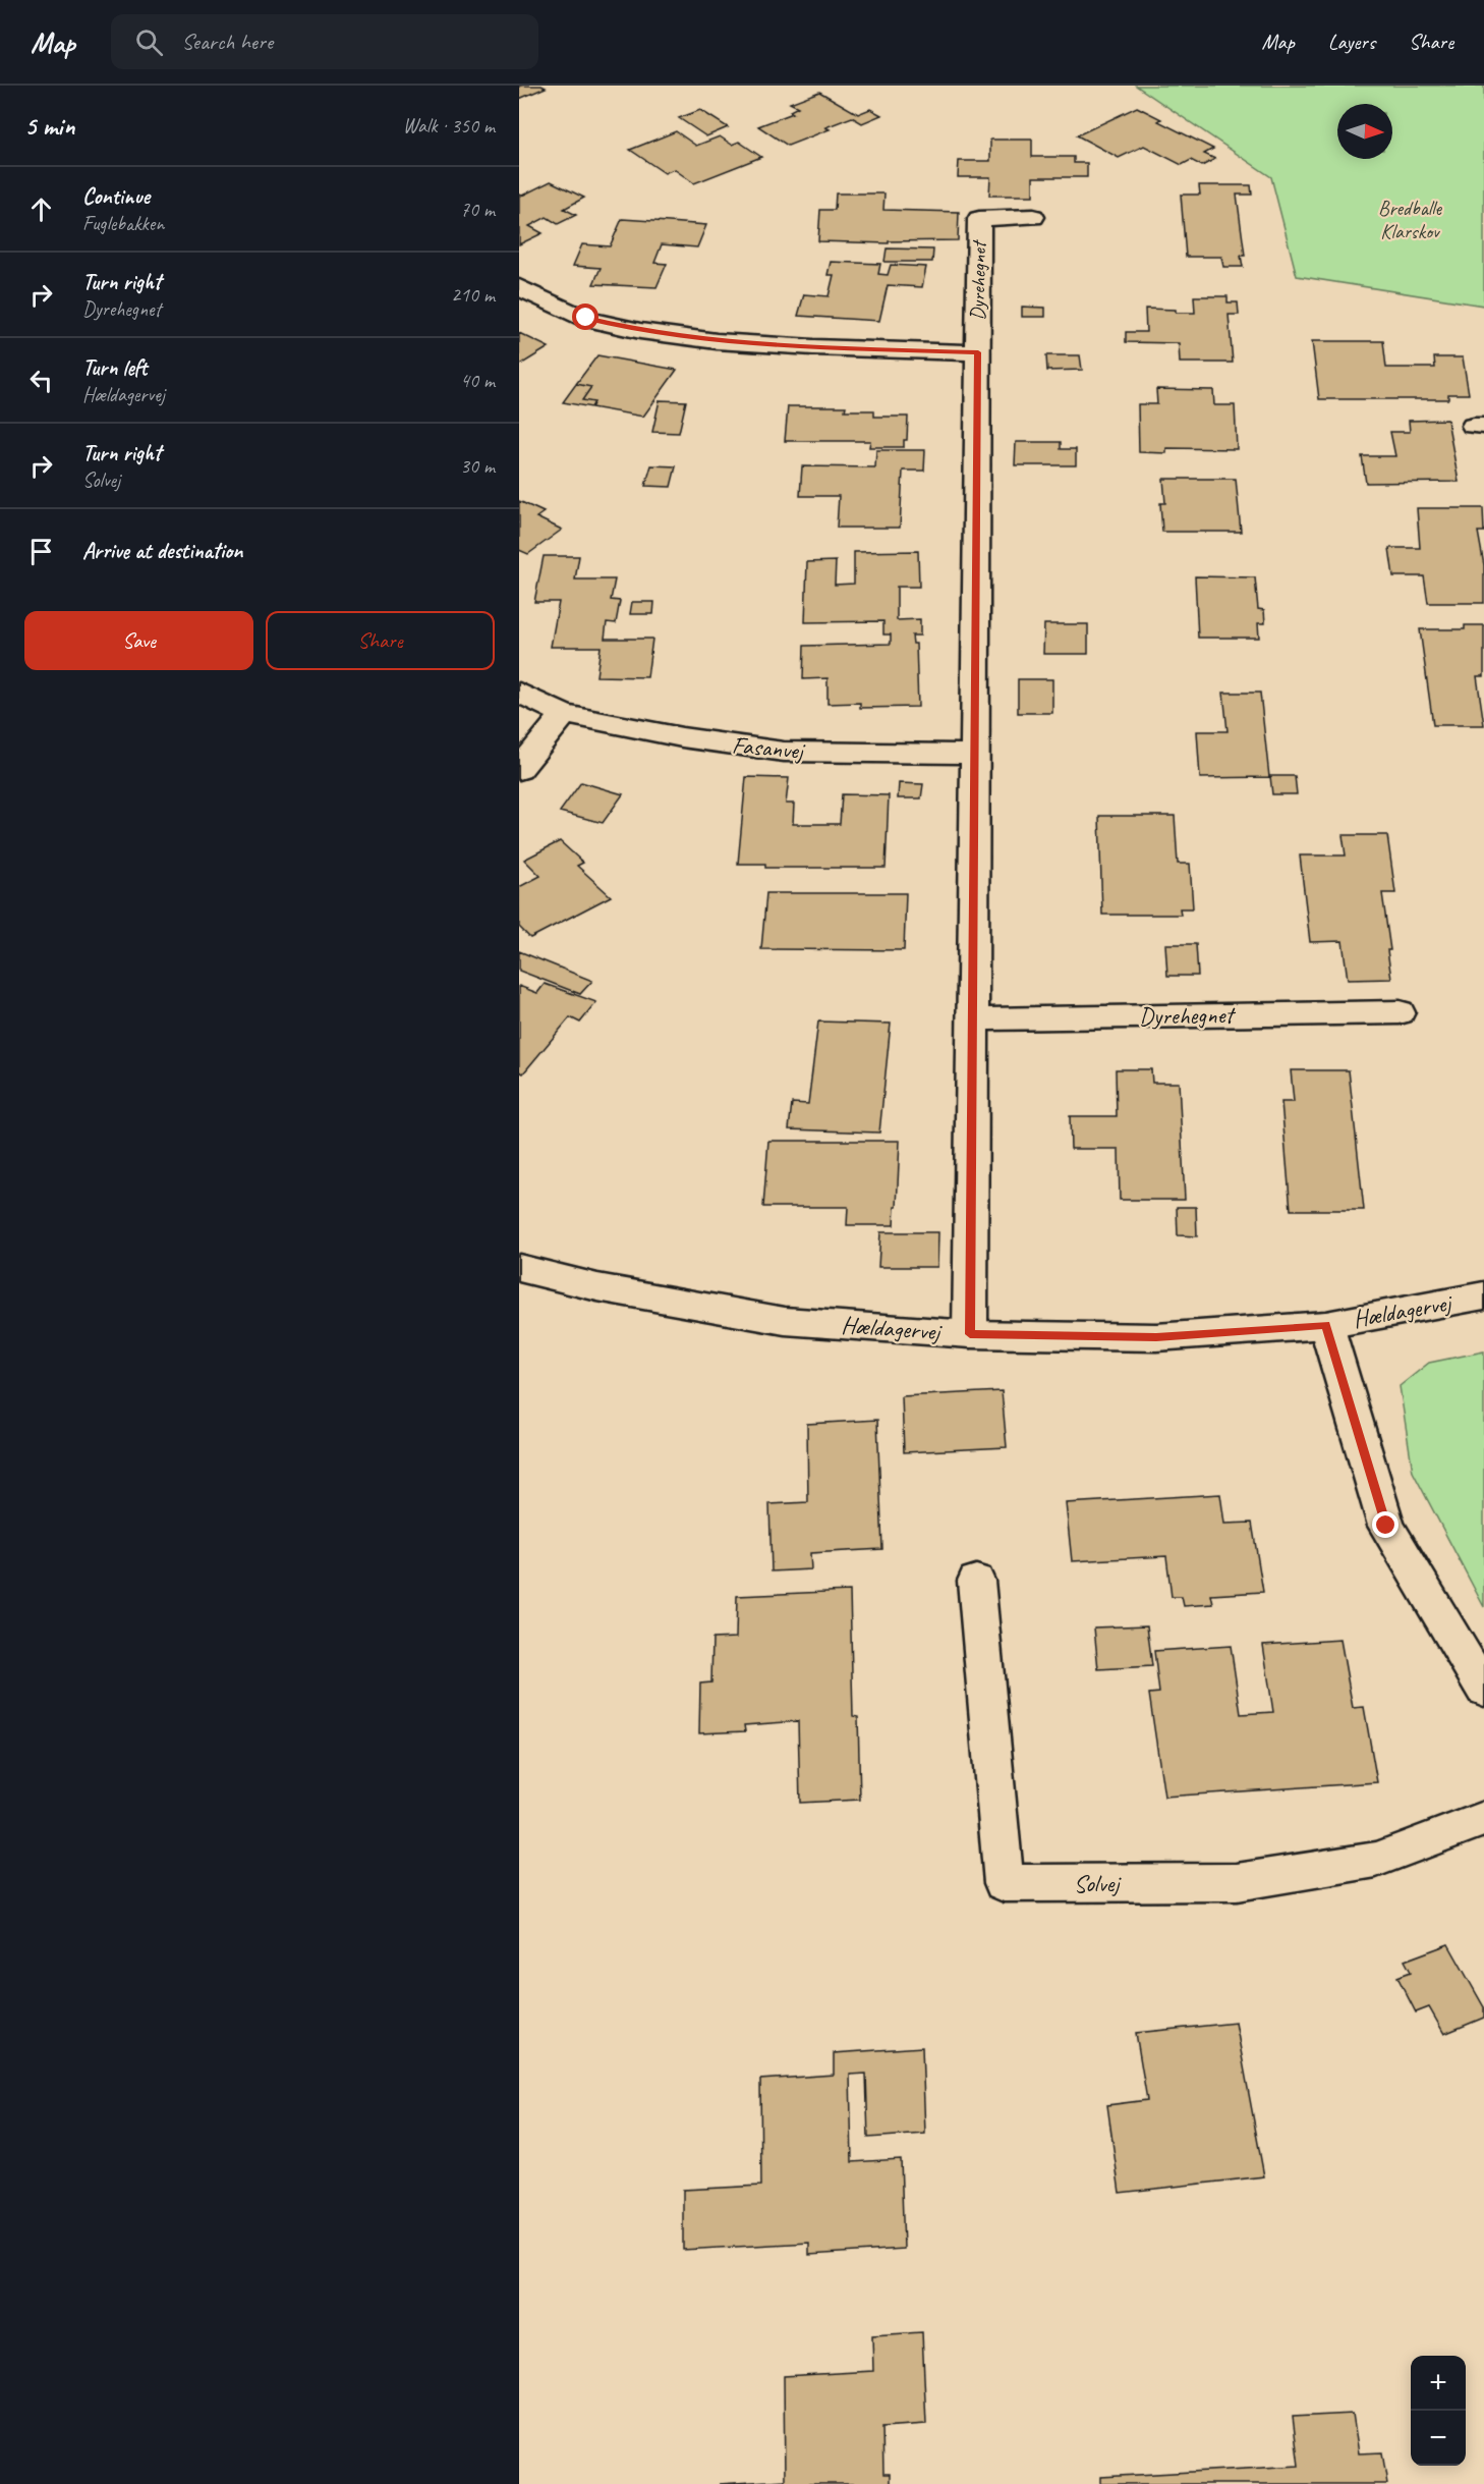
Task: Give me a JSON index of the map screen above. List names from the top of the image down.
{
  "streets": {
    "street": [
      "Dyrehegnet",
      "Fasanvej",
      "Hældagervej",
      "Solvej"
    ]
  },
  "crossings": [
    ["Dyrehegnet", "Fasanvej"],
    ["Dyrehegnet", "Hældagervej"]
  ],
  "parks": ["Bredballe Klarskov"],
  "north": "right",
  "page": {
    "header": "Map",
    "search": "Search here",
    "nav": ["Map", "Layers", "Share"],
    "heading": ["5 min", "Walk · 350 m"],
    "list": [
      ["Continue", "Fuglebakken", "70 m"],
      ["Turn right", "Dyrehegnet", "210 m"],
      ["Turn left", "Hældagervej", "40 m"],
      ["Turn right", "Solvej", "30 m"],
      "Arrive at destination"
    ],
    "buttons": ["Save", "Share"],
    "map_buttons": ["+", "−"]
  }
}
